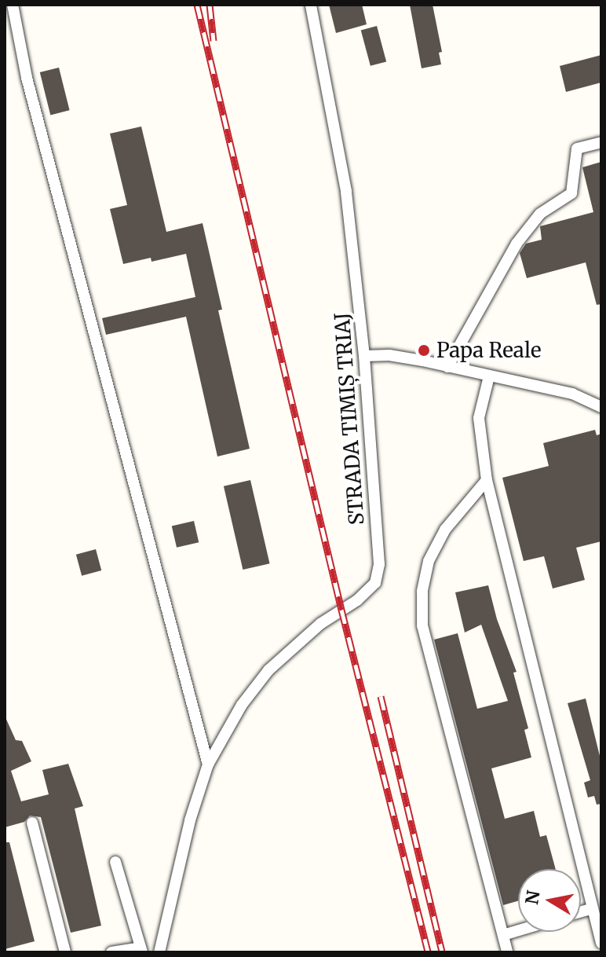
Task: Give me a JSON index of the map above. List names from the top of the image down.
{
  "streets": {
    "lane": ["STRADA TIMIȘ TRIAJ"]
  },
  "places": ["Papa Reale"],
  "north": "left"
}
